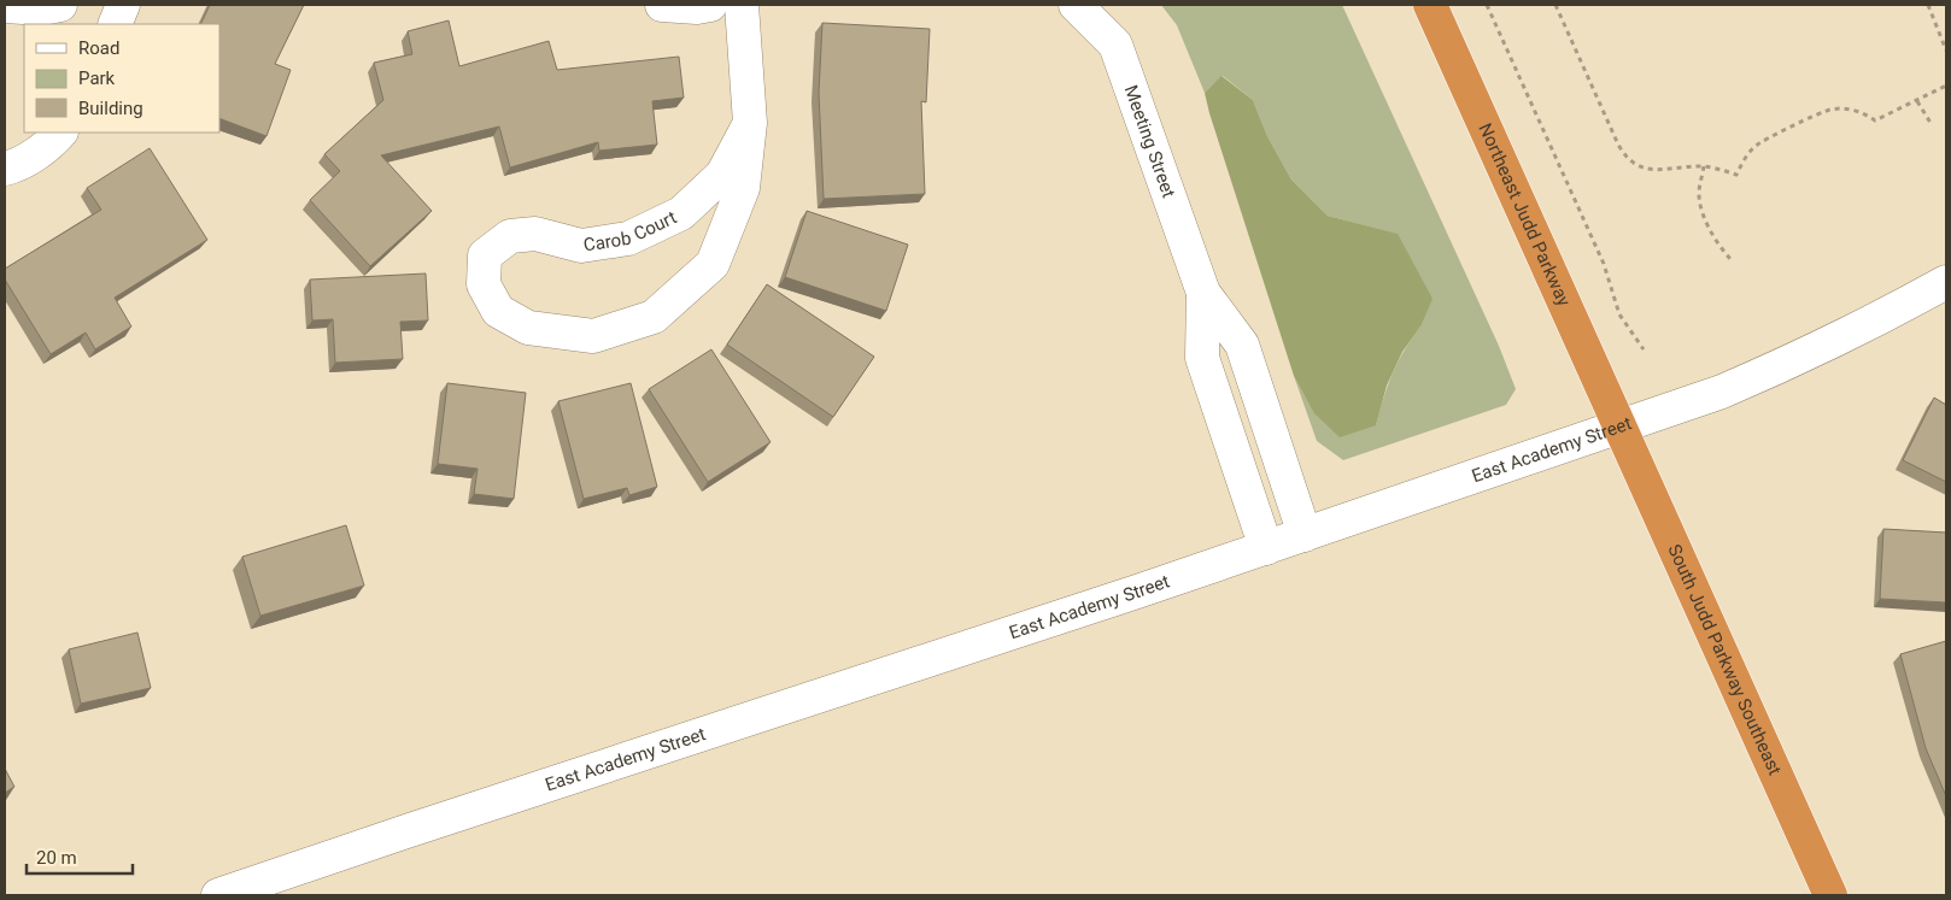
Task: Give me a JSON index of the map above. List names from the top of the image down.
{
  "streets": {
    "highway": ["Northeast Judd Parkway", "South Judd Parkway Southeast"],
    "street": ["Meeting Street", "Carob Court", "East Academy Street"]
  },
  "crossings": [
    ["Meeting Street", "East Academy Street"],
    ["Northeast Judd Parkway", "East Academy Street"],
    ["Northeast Judd Parkway", "South Judd Parkway Southeast"],
    ["East Academy Street", "South Judd Parkway Southeast"]
  ],
  "legend": ["Road", "Park", "Building"],
  "scale_bar": "20 m"
}
